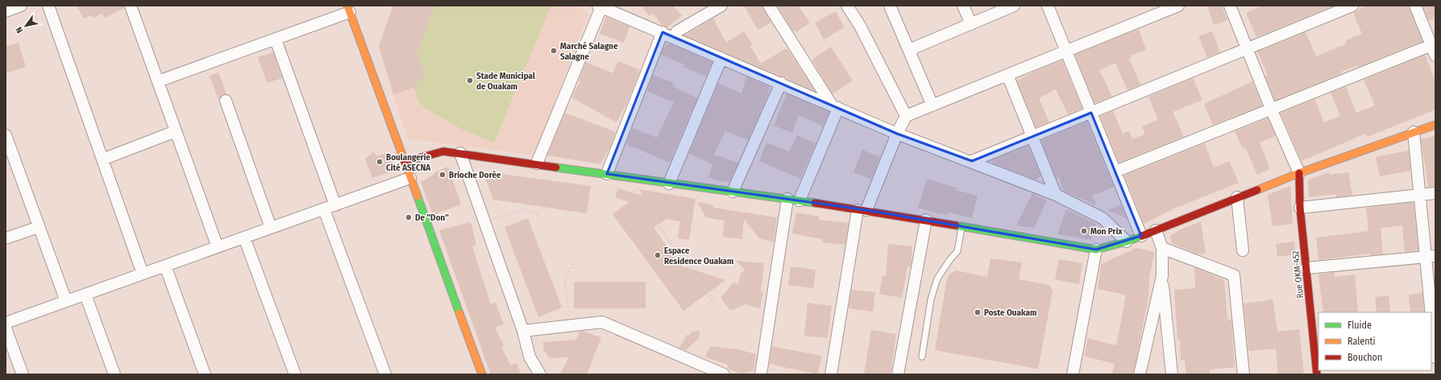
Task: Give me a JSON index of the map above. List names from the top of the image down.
{
  "streets": {
    "street": ["Rue OKM-452"]
  },
  "places": [
    "Marché Salagne Salagne",
    "Stade Municipal de Ouakam",
    "Boulangerie Cité ASECNA",
    "Brioche Dorée",
    "De \"Don\"",
    "Mon Prix",
    "Espace Residence Ouakam",
    "Poste Ouakam"
  ],
  "legend": ["Fluide", "Ralenti", "Bouchon"],
  "north": "bottom left"
}
